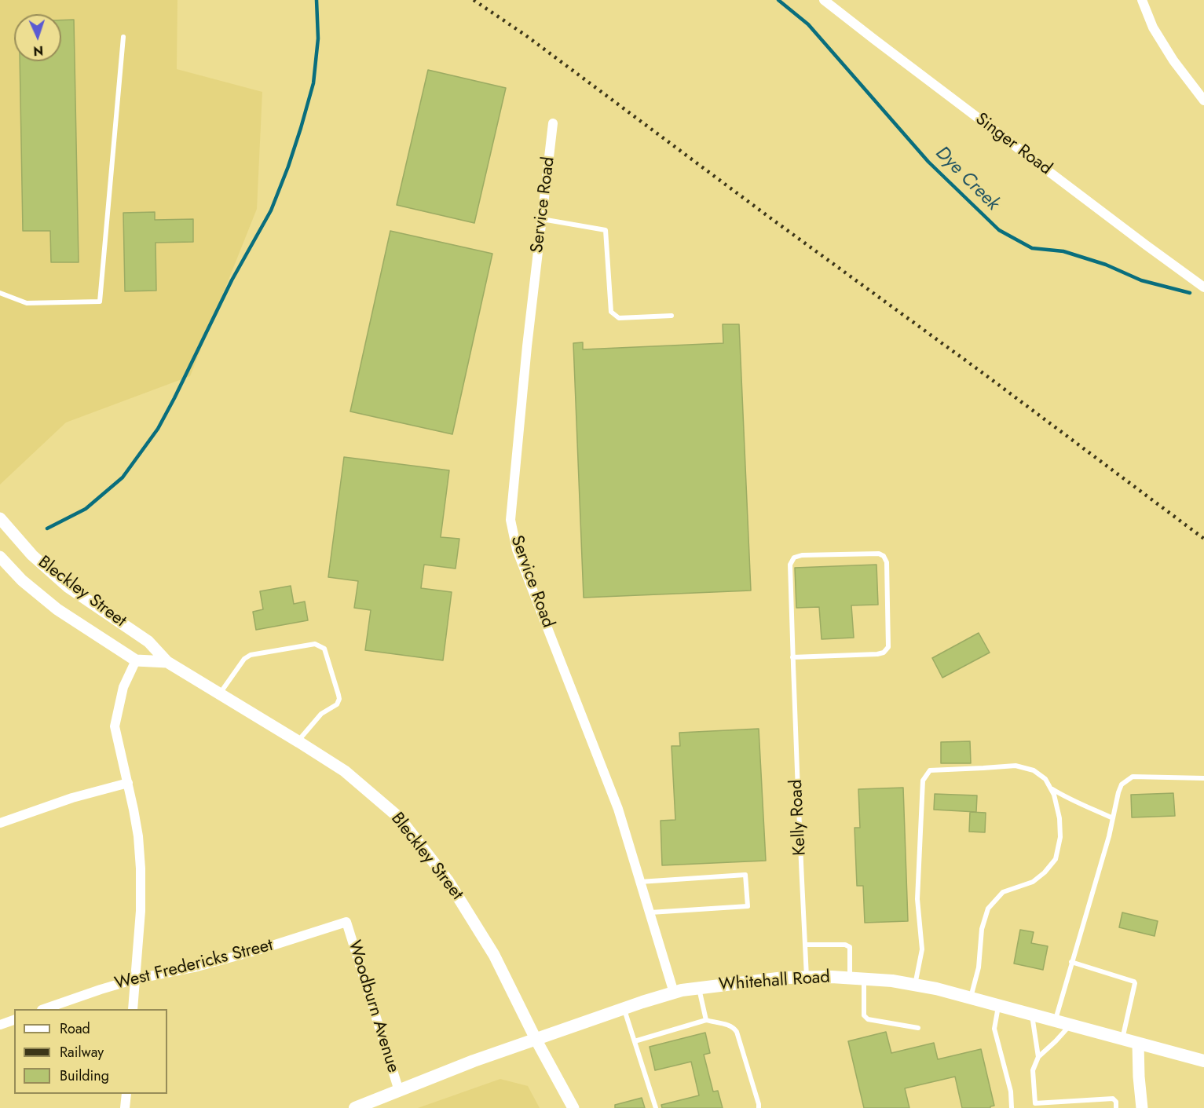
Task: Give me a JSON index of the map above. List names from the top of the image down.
{
  "streets": {
    "main road": ["Whitehall Road"],
    "street": [
      "Singer Road",
      "Service Road",
      "Bleckley Street",
      "West Fredericks Street",
      "Woodburn Avenue"
    ],
    "lane": ["Kelly Road"]
  },
  "crossings": [
    ["Service Road", "Whitehall Road"],
    ["Bleckley Street", "Whitehall Road"],
    ["Kelly Road", "Whitehall Road"],
    ["West Fredericks Street", "Woodburn Avenue"],
    ["Whitehall Road", "Woodburn Avenue"]
  ],
  "water": ["Dye Creek"],
  "legend": ["Road", "Railway", "Building"],
  "north": "bottom"
}
